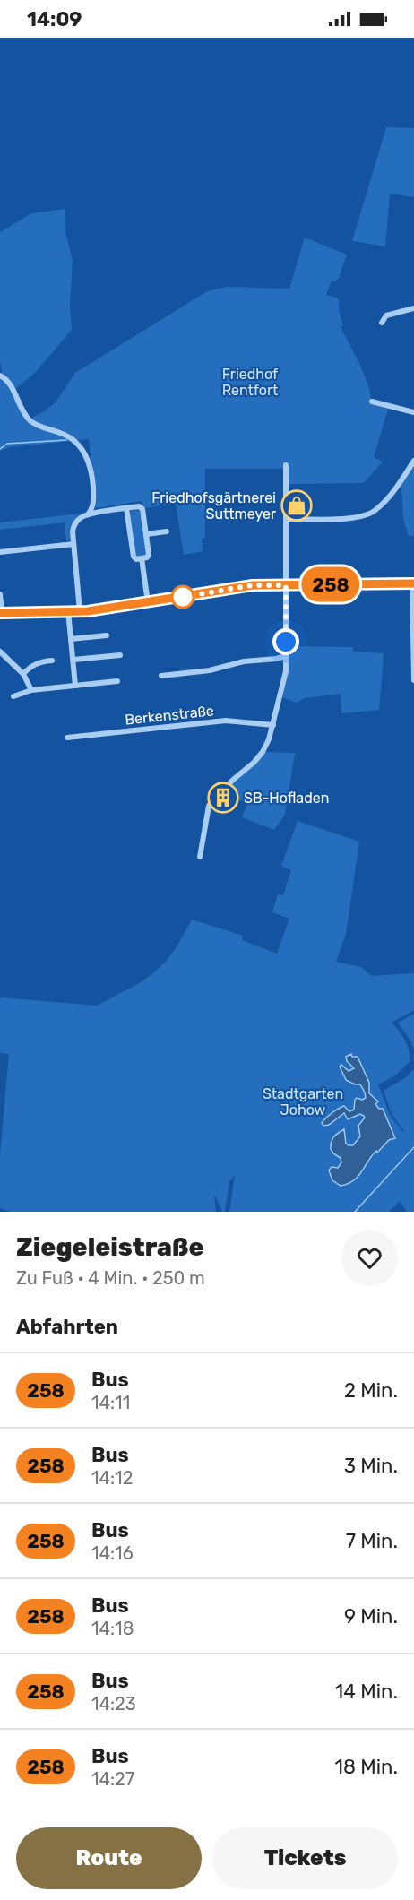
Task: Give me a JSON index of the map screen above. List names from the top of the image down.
{
  "streets": {
    "street": ["Berkenstraße"]
  },
  "parks": ["Friedhof Rentfort", "Stadtgarten Johow"],
  "places": {
    "shop": ["Friedhofsgärtnerei Suttmeyer"],
    "building": ["SB-Hofladen"]
  },
  "lines": ["bus line 258"],
  "page": {
    "status": "14:09",
    "on_map": "258",
    "heading": [
      ["Ziegeleistraße", "Zu Fuß · 4 Min. · 250 m"],
      "Abfahrten"
    ],
    "list": [
      {
        "mark": "258",
        "name": "Bus",
        "note": "14:11",
        "value": "2 Min."
      },
      {
        "mark": "258",
        "name": "Bus",
        "note": "14:12",
        "value": "3 Min."
      },
      {
        "mark": "258",
        "name": "Bus",
        "note": "14:16",
        "value": "7 Min."
      },
      {
        "mark": "258",
        "name": "Bus",
        "note": "14:18",
        "value": "9 Min."
      },
      {
        "mark": "258",
        "name": "Bus",
        "note": "14:23",
        "value": "14 Min."
      },
      {
        "mark": "258",
        "name": "Bus",
        "note": "14:27",
        "value": "18 Min."
      }
    ],
    "buttons": ["Route", "Tickets"]
  }
}
